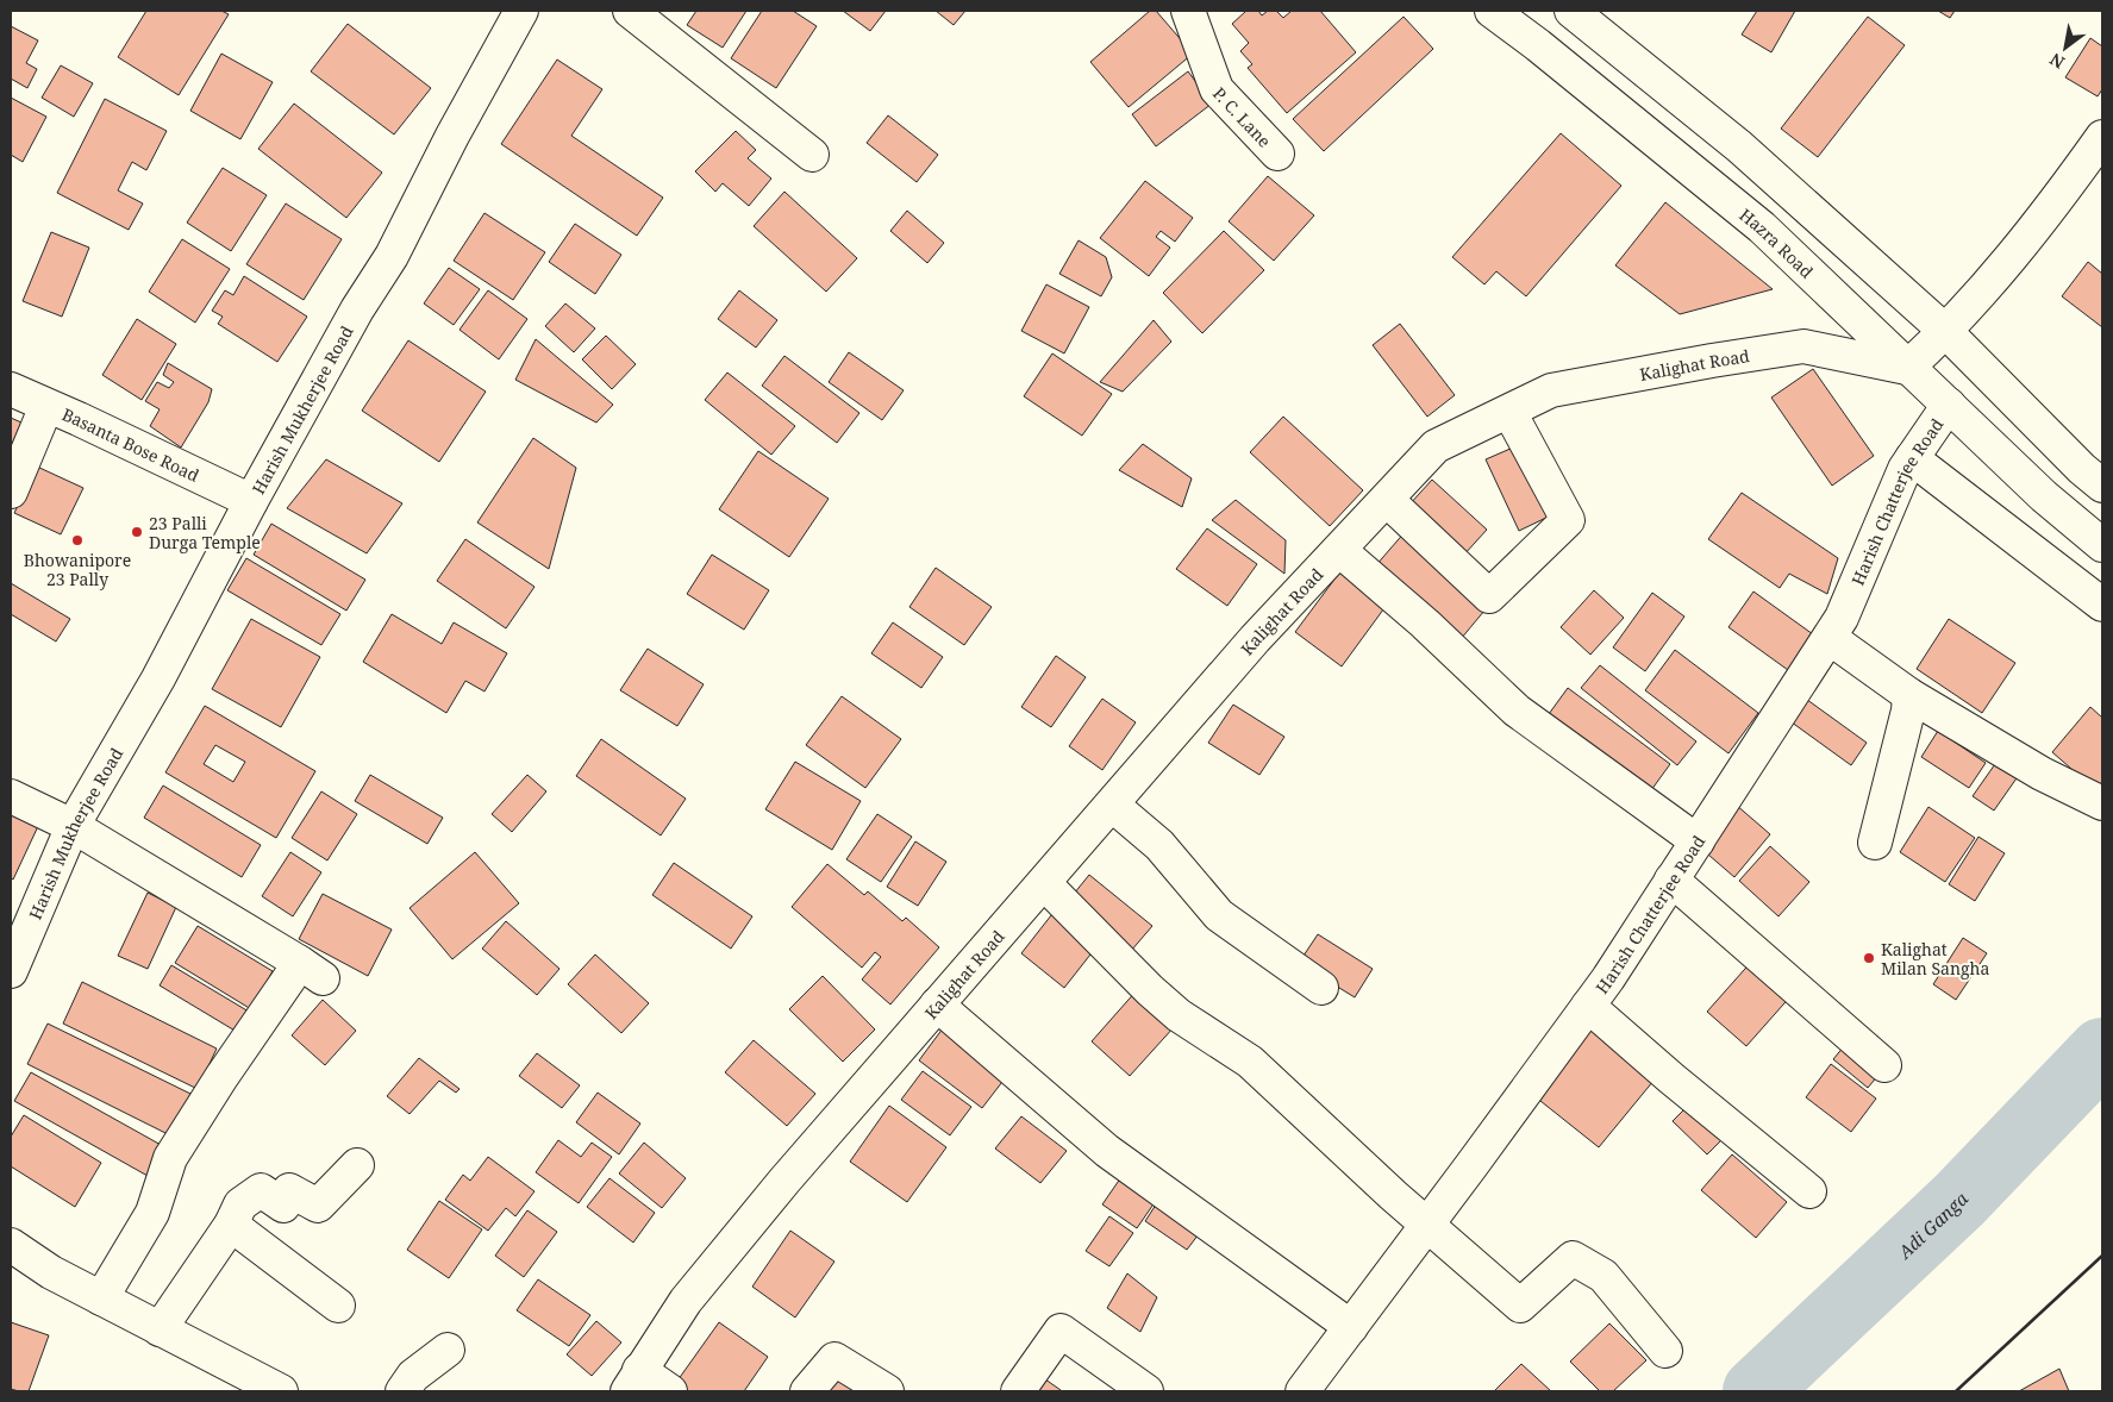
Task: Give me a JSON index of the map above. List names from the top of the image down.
{
  "streets": {
    "street": [
      "P. C. Lane",
      "Hazra Road",
      "Kalighat Road",
      "Harish Mukherjee Road",
      "Basanta Bose Road",
      "Harish Chatterjee Road"
    ]
  },
  "crossings": [
    ["Hazra Road", "Kalighat Road"],
    ["Hazra Road", "Harish Chatterjee Road"],
    ["Harish Mukherjee Road", "Basanta Bose Road"]
  ],
  "water": ["Adi Ganga"],
  "places": ["23 Palli Durga Temple", "Bhowanipore 23 Pally", "Kalighat Milan Sangha"],
  "north": "bottom left"
}
